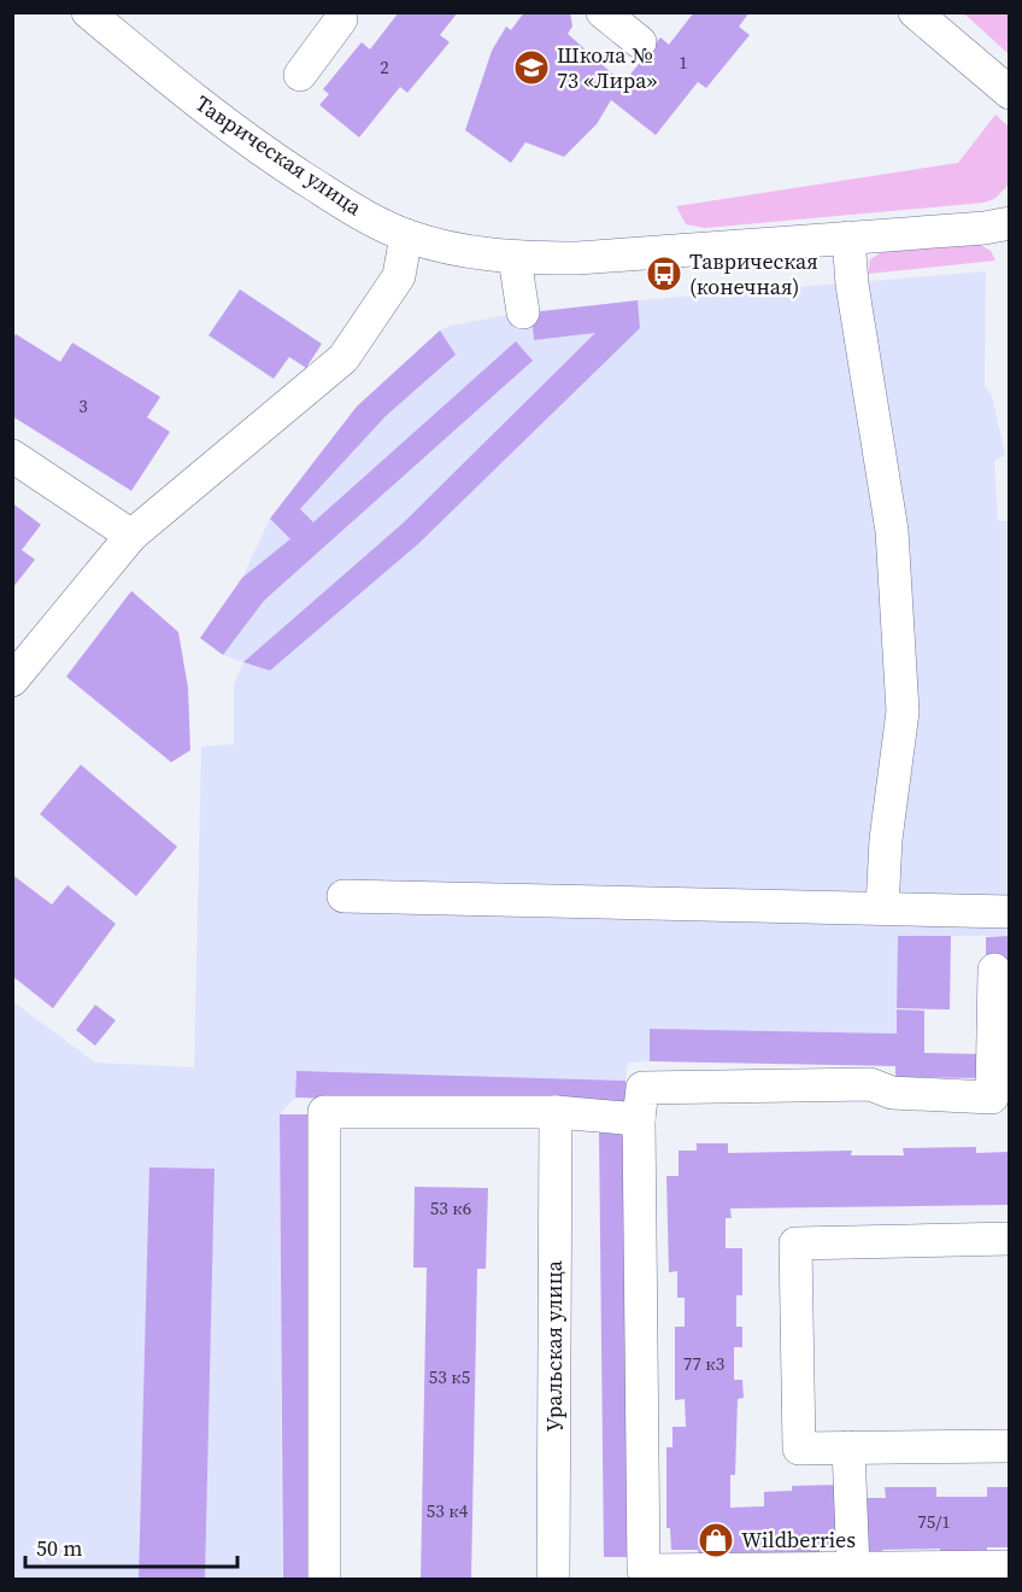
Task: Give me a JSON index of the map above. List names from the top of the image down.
{
  "streets": {
    "street": ["Таврическая улица", "Уральская улица"]
  },
  "places": {
    "school or university": ["Школа № 73 «Лира»"],
    "bus stop": ["Таврическая (конечная)"],
    "shop": ["Wildberries"]
  },
  "house_numbers": [
    "1",
    "2",
    "3",
    "53 к6",
    "77 к3",
    "53 к5",
    "53 к4",
    "75/1"
  ],
  "scale_bar": "50 m"
}
